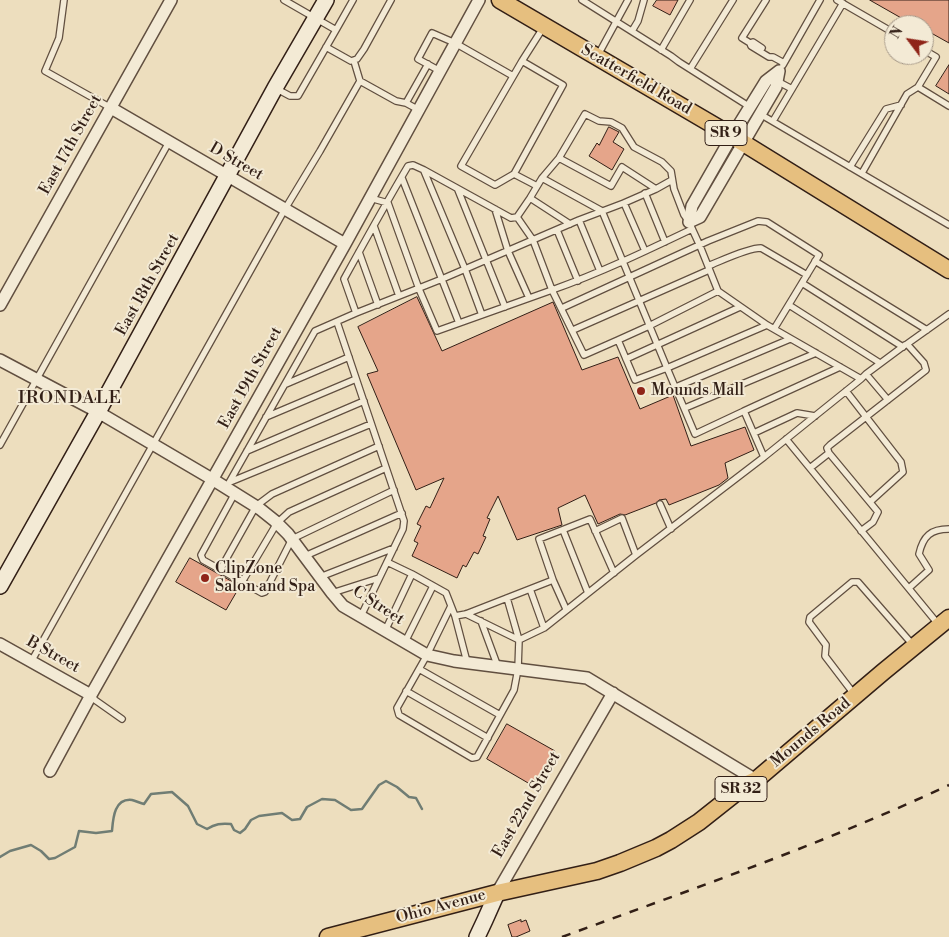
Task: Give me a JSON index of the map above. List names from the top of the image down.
{
  "streets": {
    "main road": [
      "Scatterfield Road",
      "SR 9",
      "Mounds Road",
      "SR 32",
      "Ohio Avenue"
    ],
    "street": [
      "East 17th Street",
      "D Street",
      "East 18th Street",
      "East 19th Street",
      "C Street",
      "B Street",
      "East 22nd Street"
    ]
  },
  "crossings": [
    ["East 17th Street", "D Street"],
    ["D Street", "East 18th Street"],
    ["D Street", "East 19th Street"],
    ["East 18th Street", "C Street"],
    ["East 19th Street", "C Street"],
    ["East 19th Street", "B Street"],
    ["C Street", "Mounds Road"],
    ["C Street", "East 22nd Street"],
    ["Mounds Road", "East 22nd Street"],
    ["Mounds Road", "Ohio Avenue"],
    ["East 22nd Street", "Ohio Avenue"]
  ],
  "districts": ["IRONDALE"],
  "places": ["Mounds Mall", "ClipZone Salon and Spa"],
  "north": "top left"
}
